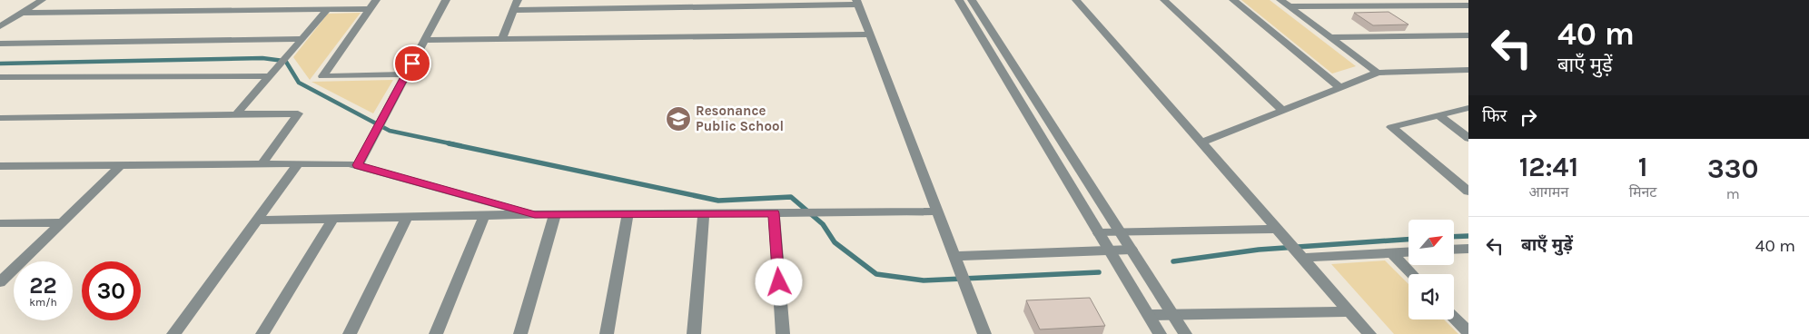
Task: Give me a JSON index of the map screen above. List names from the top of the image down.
{
  "places": {
    "school or university": ["Resonance Public School"]
  },
  "north": "top right",
  "page": {
    "turn": ["40 m", "बाएँ मुड़ें"],
    "then": "फिर",
    "eta": [
      "12:41",
      "आगमन",
      "1",
      "मिनट",
      "330",
      "m"
    ],
    "list": [
      {
        "name": "बाएँ मुड़ें",
        "value": "40 m"
      }
    ],
    "speed": "22 km/h",
    "limit": "30"
  }
}
